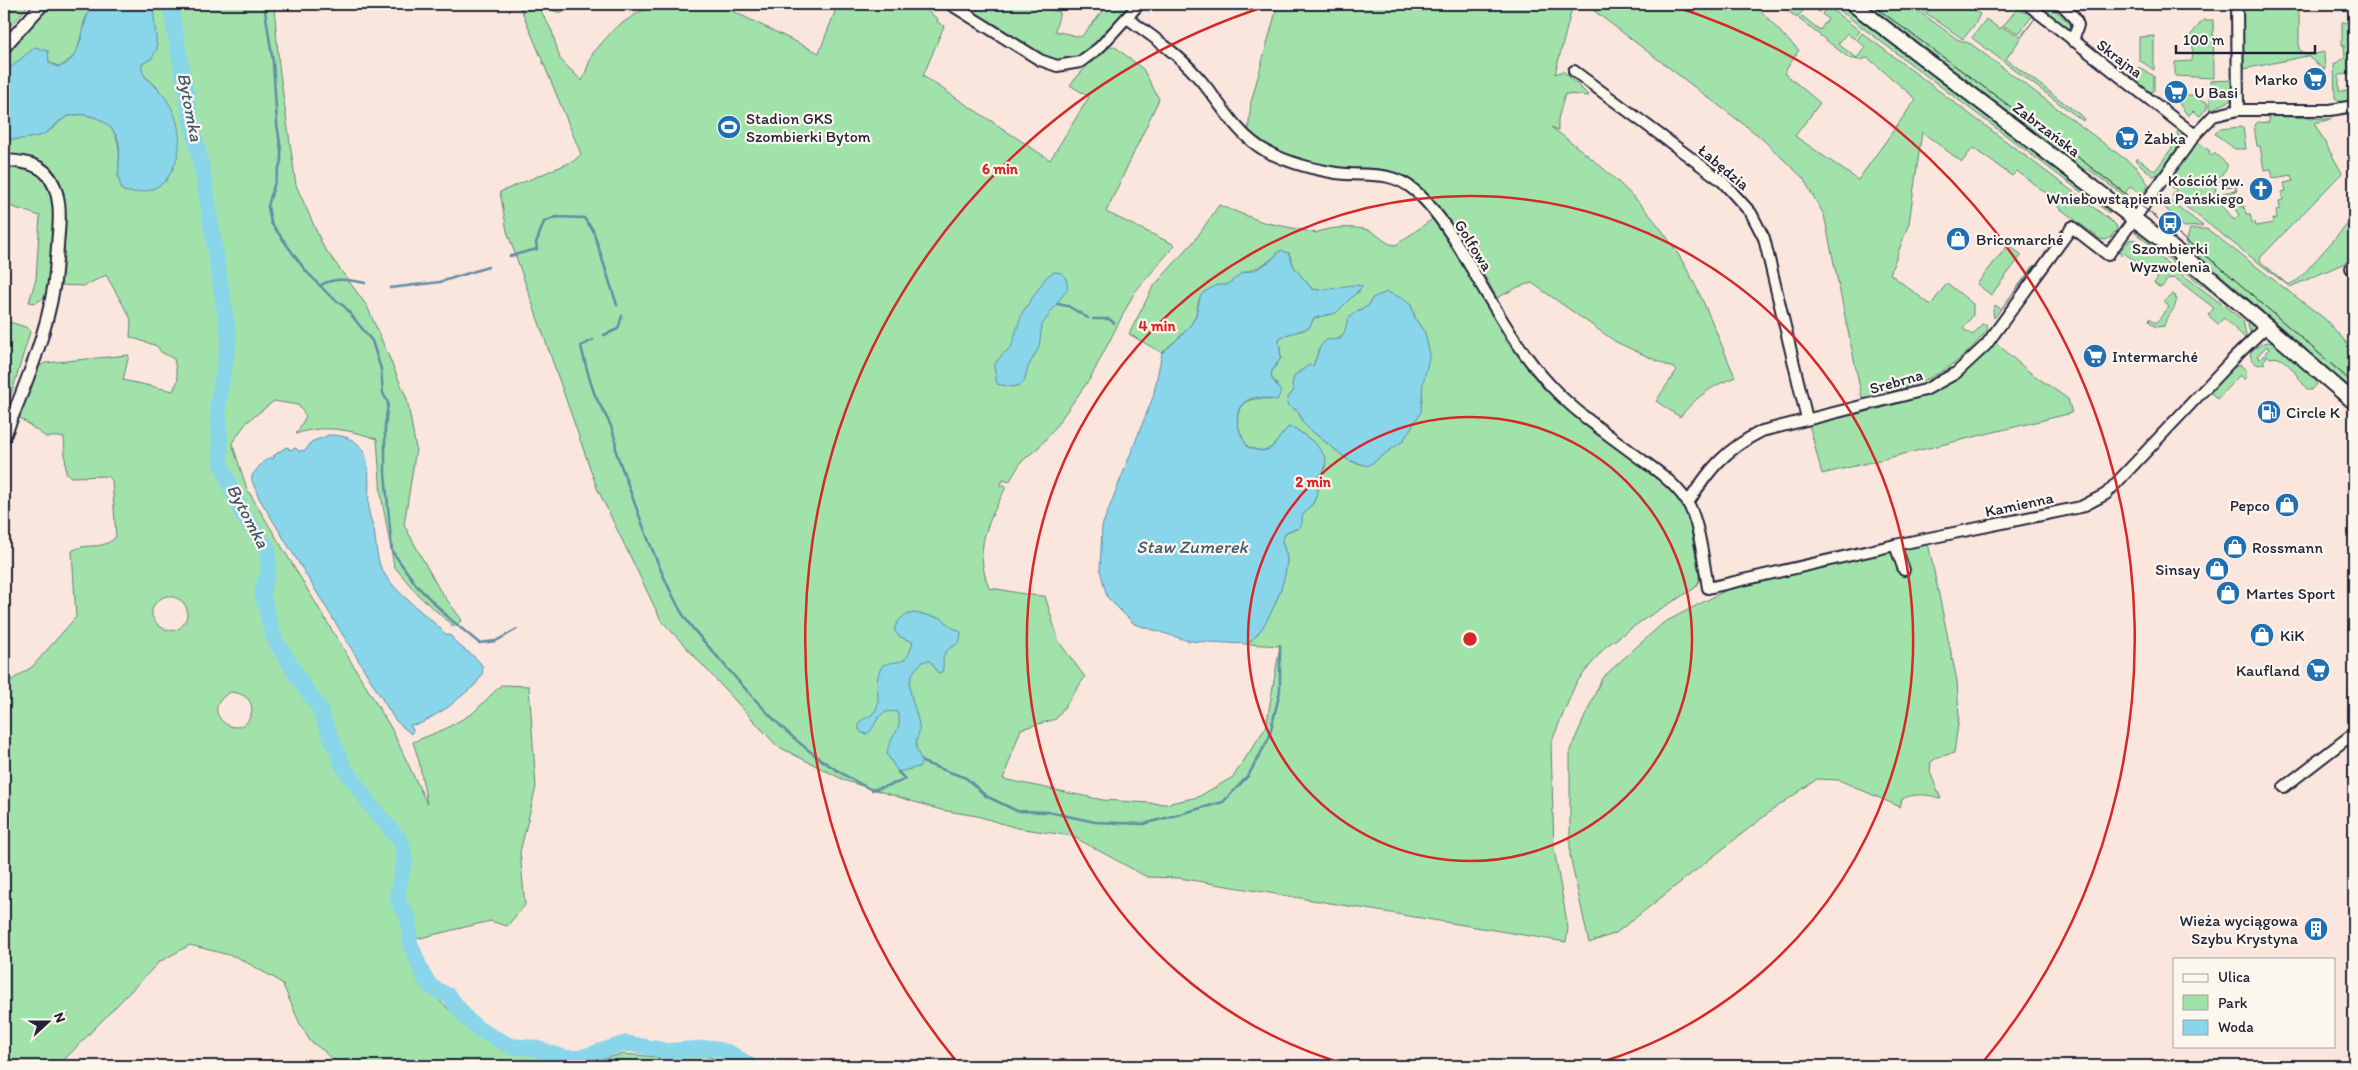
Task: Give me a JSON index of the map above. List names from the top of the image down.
{
  "streets": {
    "main road": ["Zabrzańska"],
    "street": [
      "Skrajna",
      "Łabędzia",
      "Golfowa",
      "Srebrna",
      "Kamienna"
    ]
  },
  "crossings": [
    ["Zabrzańska", "Srebrna"],
    ["Zabrzańska", "Kamienna"],
    ["Łabędzia", "Srebrna"],
    ["Golfowa", "Srebrna"],
    ["Golfowa", "Kamienna"]
  ],
  "water": ["Bytomka", "Staw Zumerek"],
  "places": {
    "supermarket": [
      "Marko",
      "U Basi",
      "Żabka",
      "Intermarché",
      "Kaufland"
    ],
    "sports": ["Stadion GKS Szombierki Bytom"],
    "church": ["Kościół pw. Wniebowstąpienia Pańskiego"],
    "bus stop": ["Szombierki Wyzwolenia"],
    "shop": [
      "Bricomarché",
      "Pepco",
      "Rossmann",
      "Sinsay",
      "Martes Sport",
      "KiK"
    ],
    "fuel station": ["Circle K"],
    "building": ["Wieża wyciągowa Szybu Krystyna"]
  },
  "legend": ["Ulica", "Park", "Woda"],
  "scale_bar": "100 m",
  "north": "right",
  "rings": ["6 min", "4 min", "2 min"]
}
